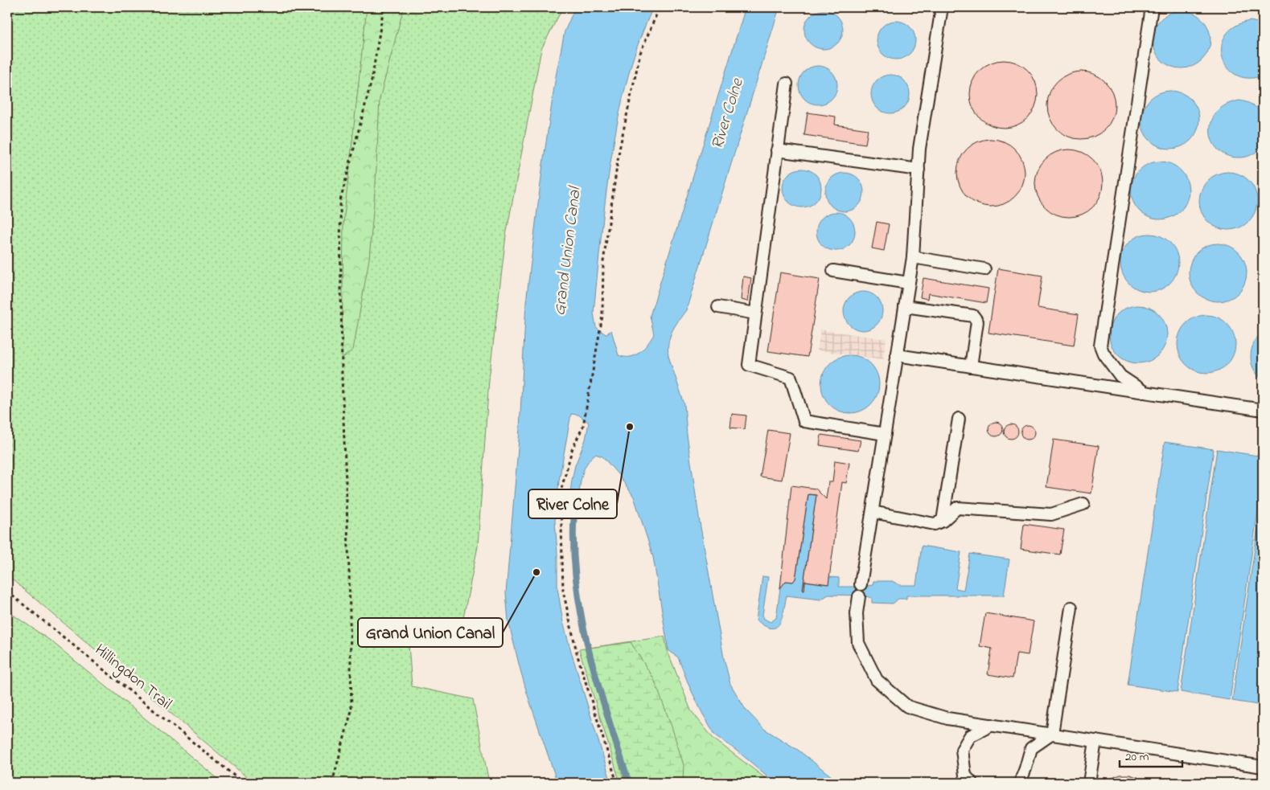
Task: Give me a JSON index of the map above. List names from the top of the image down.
{
  "streets": {
    "path": ["Hillingdon Trail"]
  },
  "water": ["River Colne", "Grand Union Canal"],
  "places": ["River Colne", "Grand Union Canal"],
  "scale_bar": "20 m"
}
